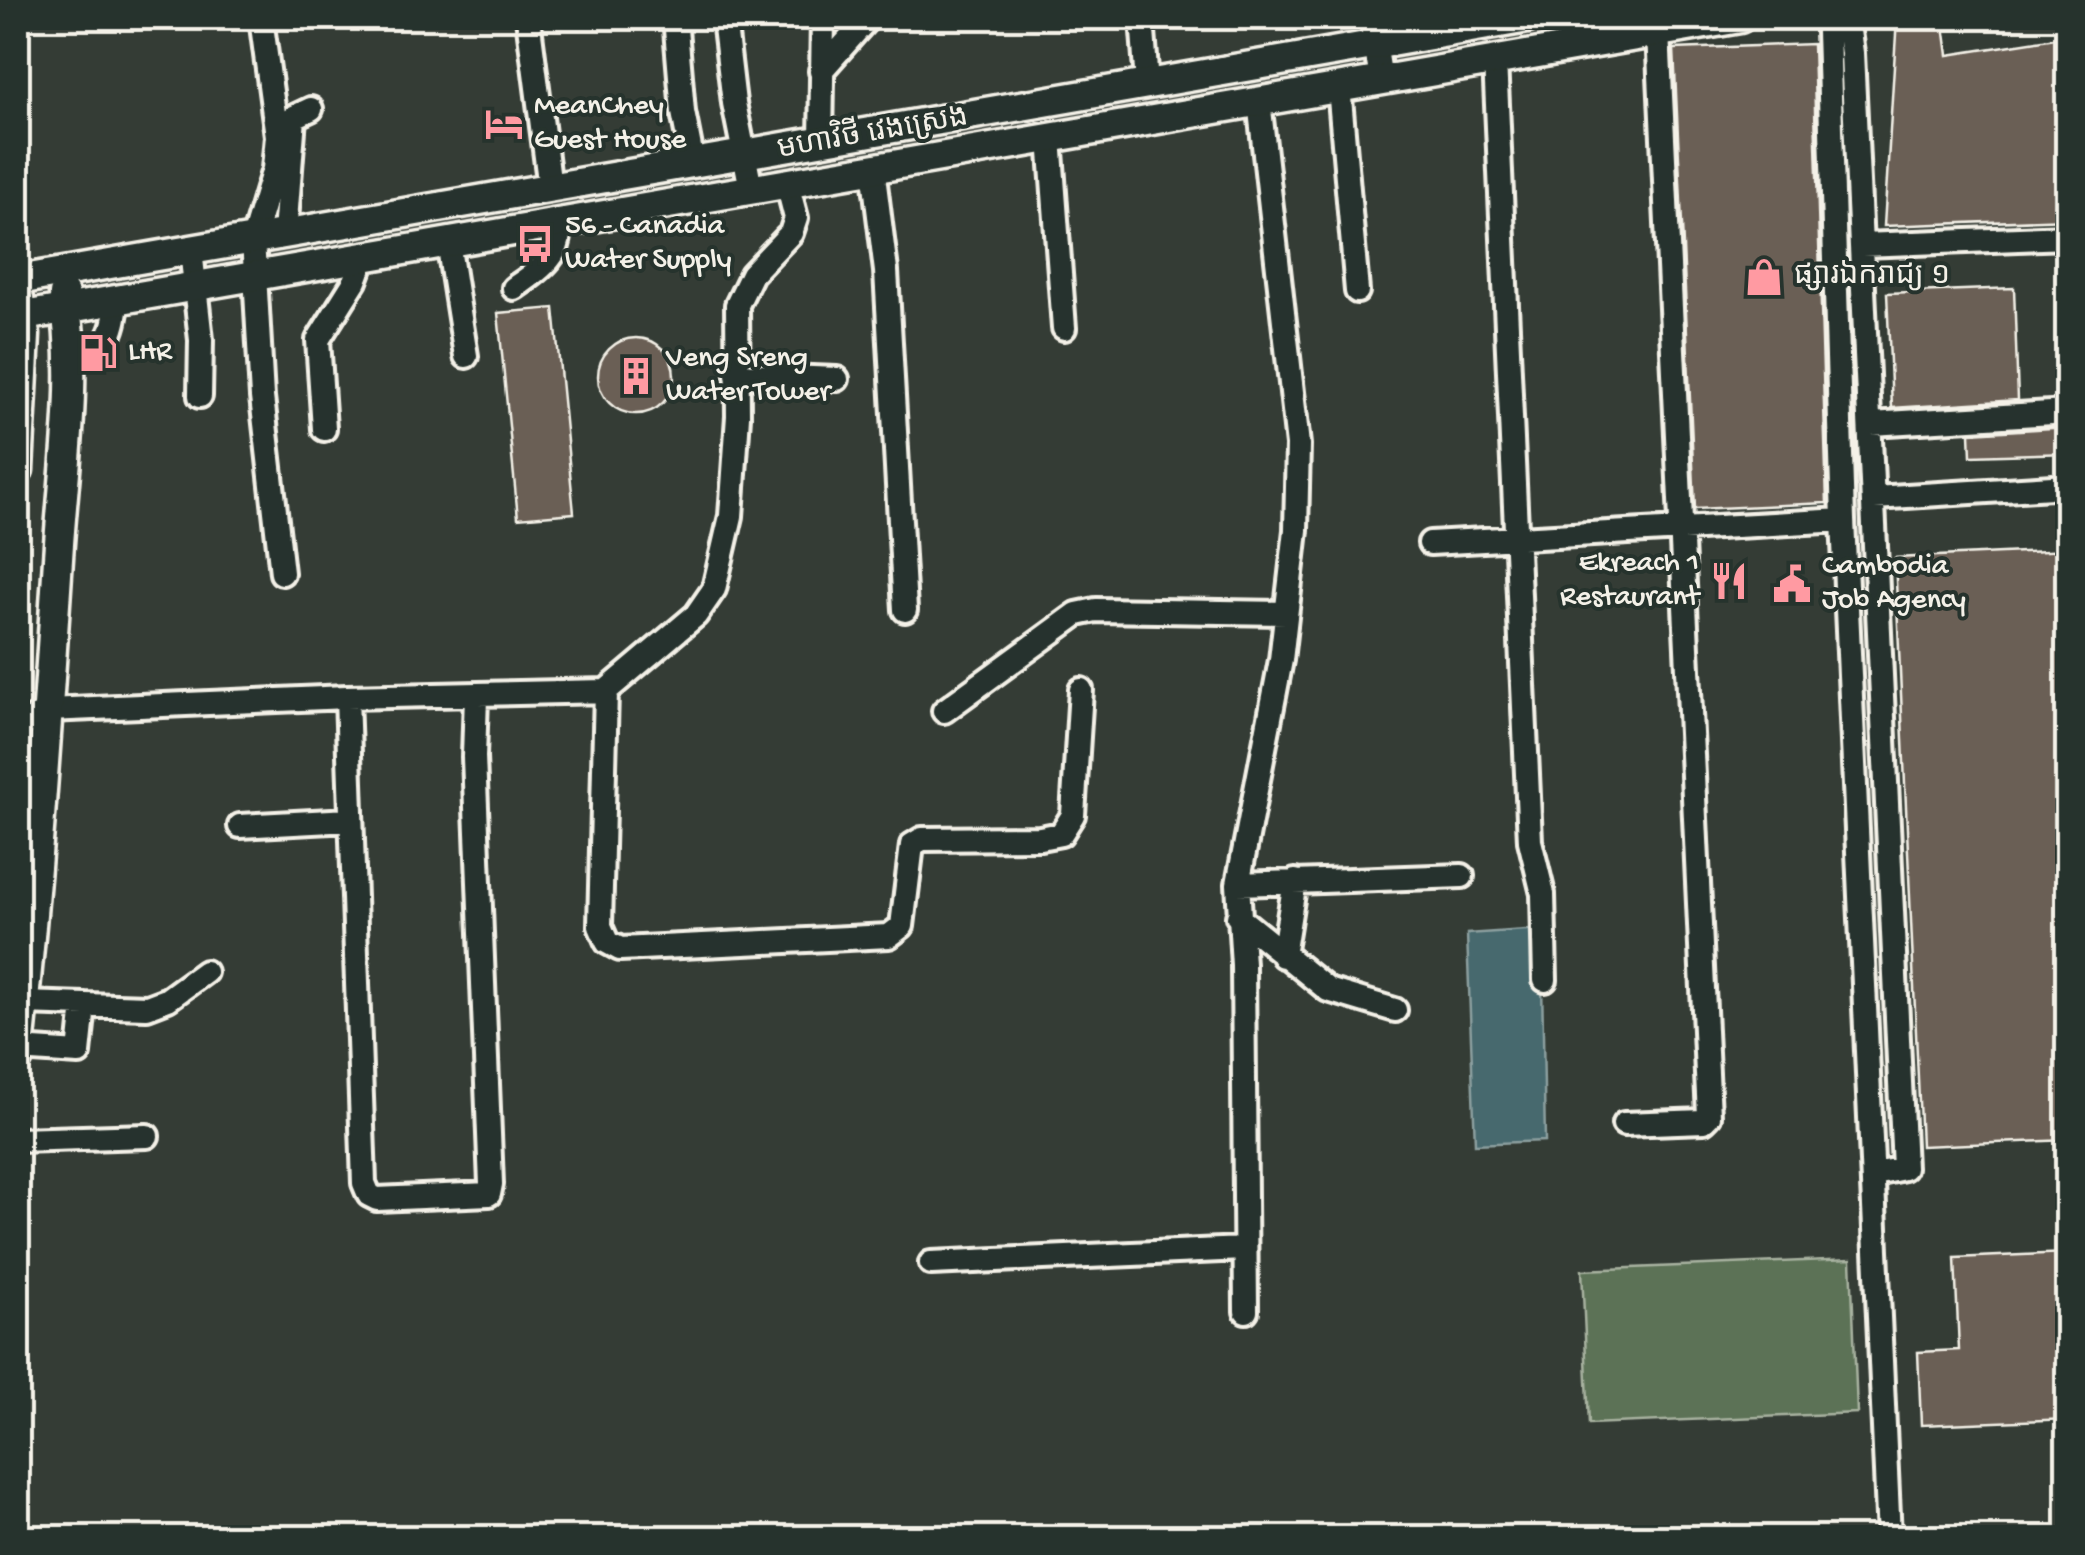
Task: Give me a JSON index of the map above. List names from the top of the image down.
{
  "streets": {
    "main road": ["មហាវិថី វេងស្រេង"]
  },
  "places": {
    "hotel": ["MeanChey Guest House"],
    "bus stop": ["56 - Canadia Water Supply"],
    "shop": ["ផ្សារឯករាជ្យ ១"],
    "fuel station": ["LHR"],
    "building": ["Veng Sreng Water Tower"],
    "restaurant": ["Ekreach 1 Restaurant"],
    "public building": ["Cambodia Job Agency"]
  }
}
